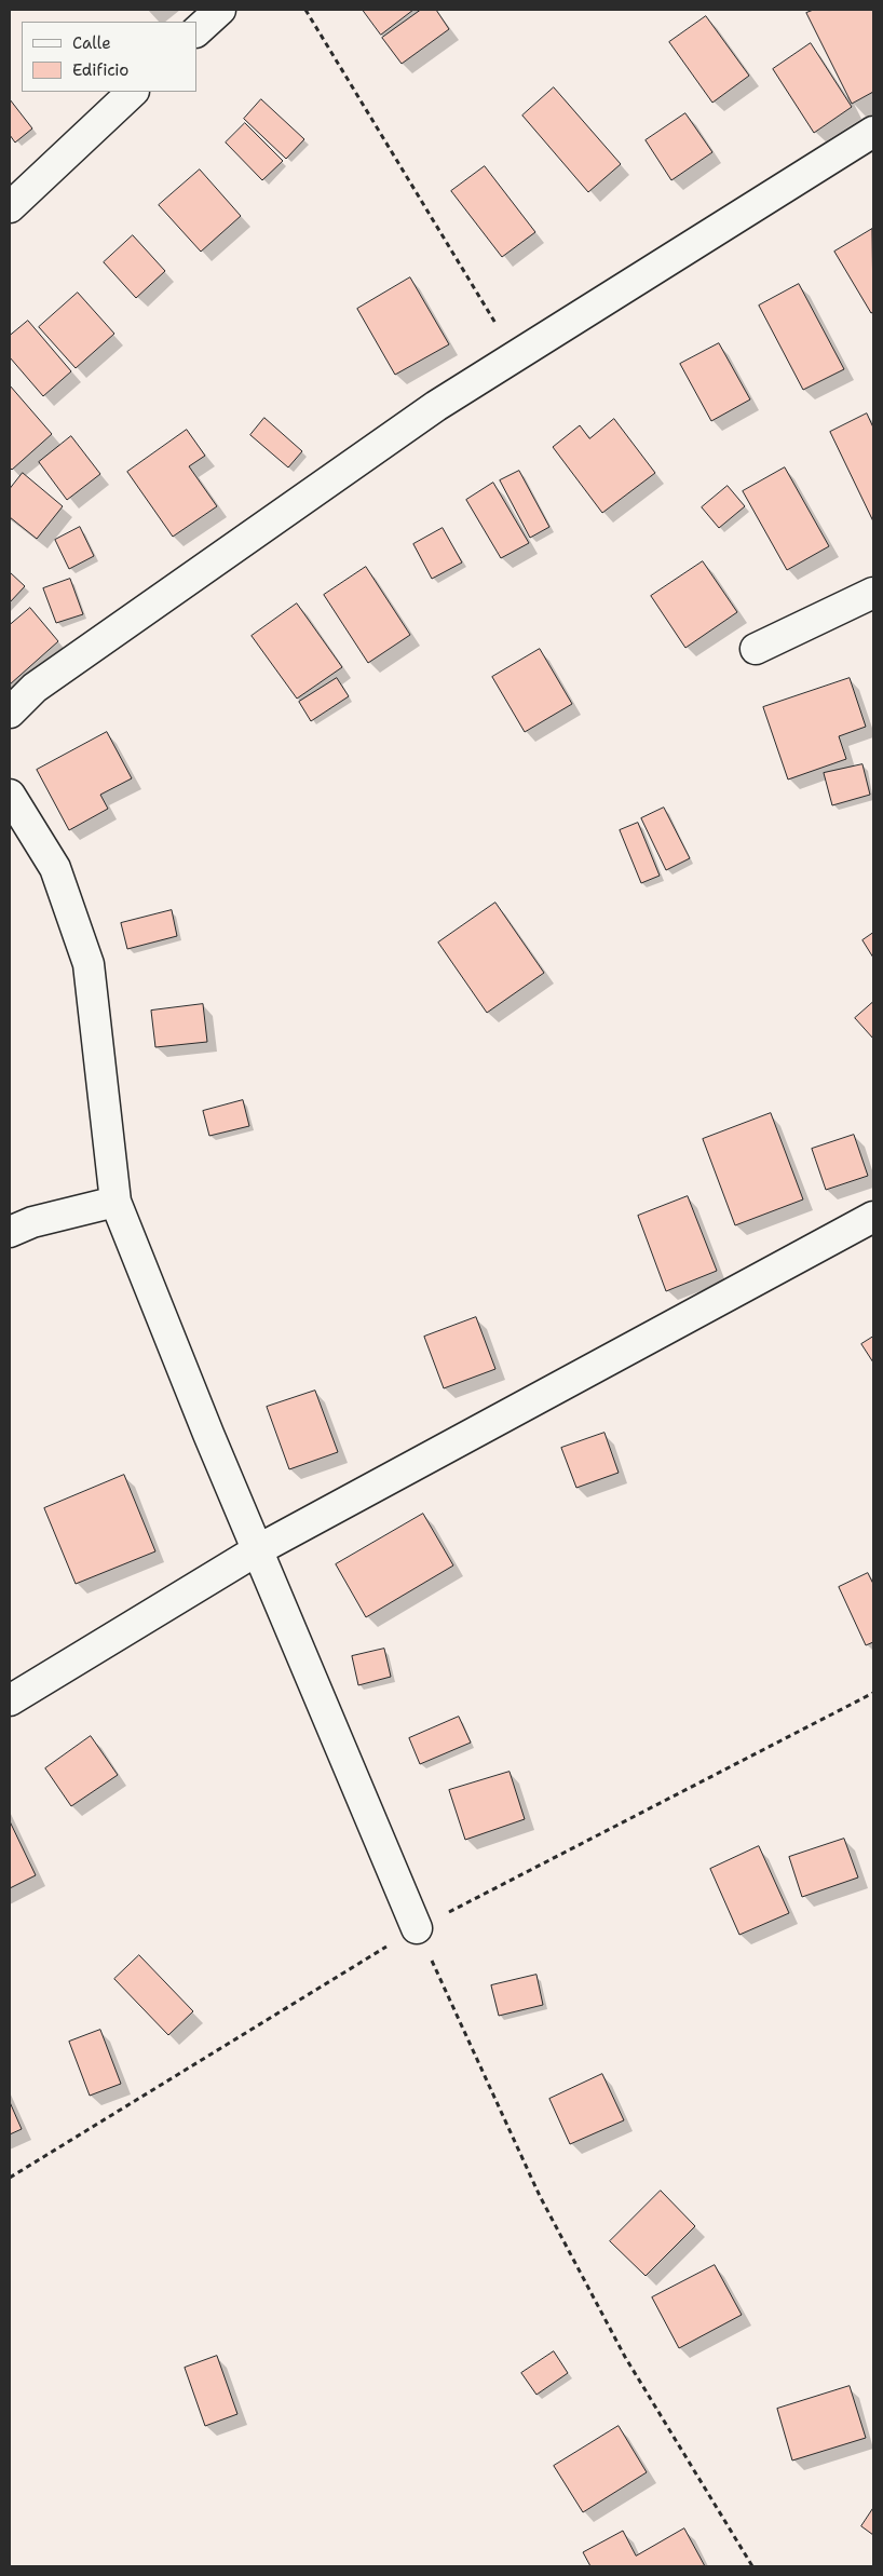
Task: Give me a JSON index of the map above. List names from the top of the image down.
{
  "legend": ["Calle", "Edificio"]
}
